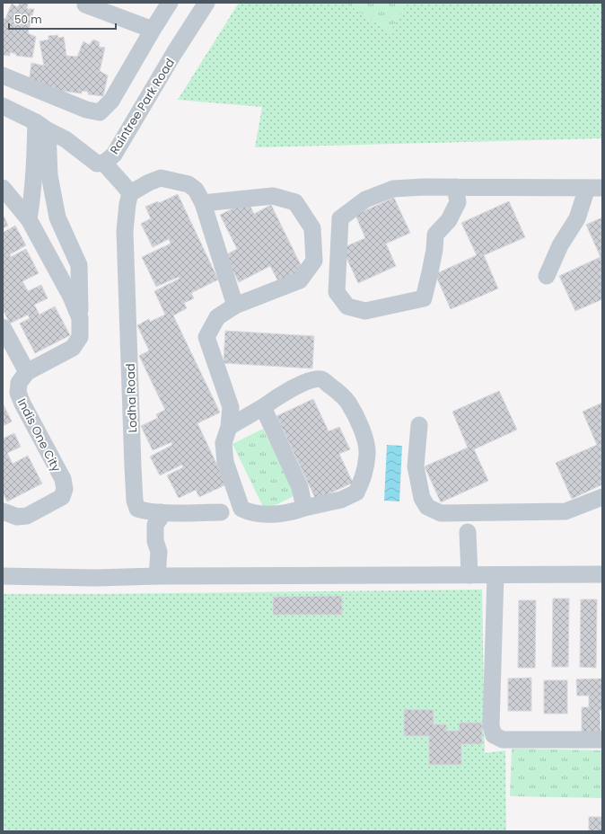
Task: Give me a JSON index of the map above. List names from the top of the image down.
{
  "streets": {
    "street": ["Raintree Park Road", "Lodha Road", "Indis One City"]
  },
  "scale_bar": "50 m"
}
